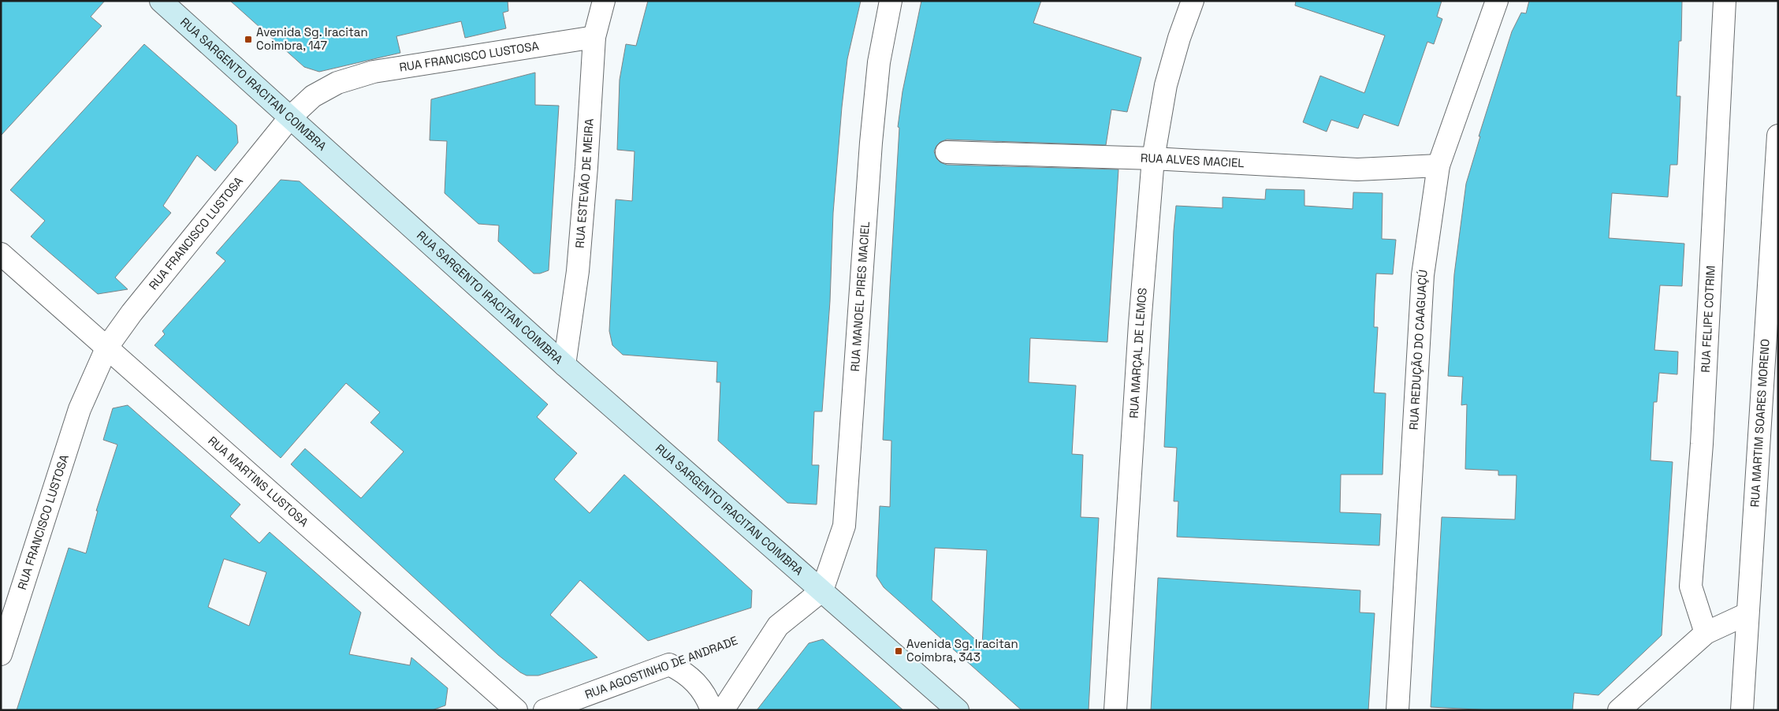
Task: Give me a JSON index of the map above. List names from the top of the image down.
{
  "streets": {
    "street": [
      "RUA FRANCISCO LUSTOSA",
      "RUA SARGENTO IRACITAN COIMBRA",
      "RUA ALVES MACIEL",
      "RUA ESTEVÃO DE MEIRA",
      "RUA MANOEL PIRES MACIEL",
      "RUA FELIPE COTRIM",
      "RUA REDUÇÃO DO CAAGUAÇÚ",
      "RUA MARÇAL DE LEMOS",
      "RUA MARTIM SOARES MORENO",
      "RUA MARTINS LUSTOSA",
      "RUA AGOSTINHO DE ANDRADE"
    ]
  },
  "crossings": [
    ["RUA FRANCISCO LUSTOSA", "RUA SARGENTO IRACITAN COIMBRA"],
    ["RUA FRANCISCO LUSTOSA", "RUA ESTEVÃO DE MEIRA"],
    ["RUA FRANCISCO LUSTOSA", "RUA MARTINS LUSTOSA"],
    ["RUA SARGENTO IRACITAN COIMBRA", "RUA ESTEVÃO DE MEIRA"],
    ["RUA SARGENTO IRACITAN COIMBRA", "RUA MANOEL PIRES MACIEL"],
    ["RUA ALVES MACIEL", "RUA REDUÇÃO DO CAAGUAÇÚ"],
    ["RUA ALVES MACIEL", "RUA MARÇAL DE LEMOS"]
  ],
  "places": {
    "transit": ["Avenida Sg. Iracitan Coimbra, 147", "Avenida Sg. Iracitan Coimbra, 343"]
  }
}
